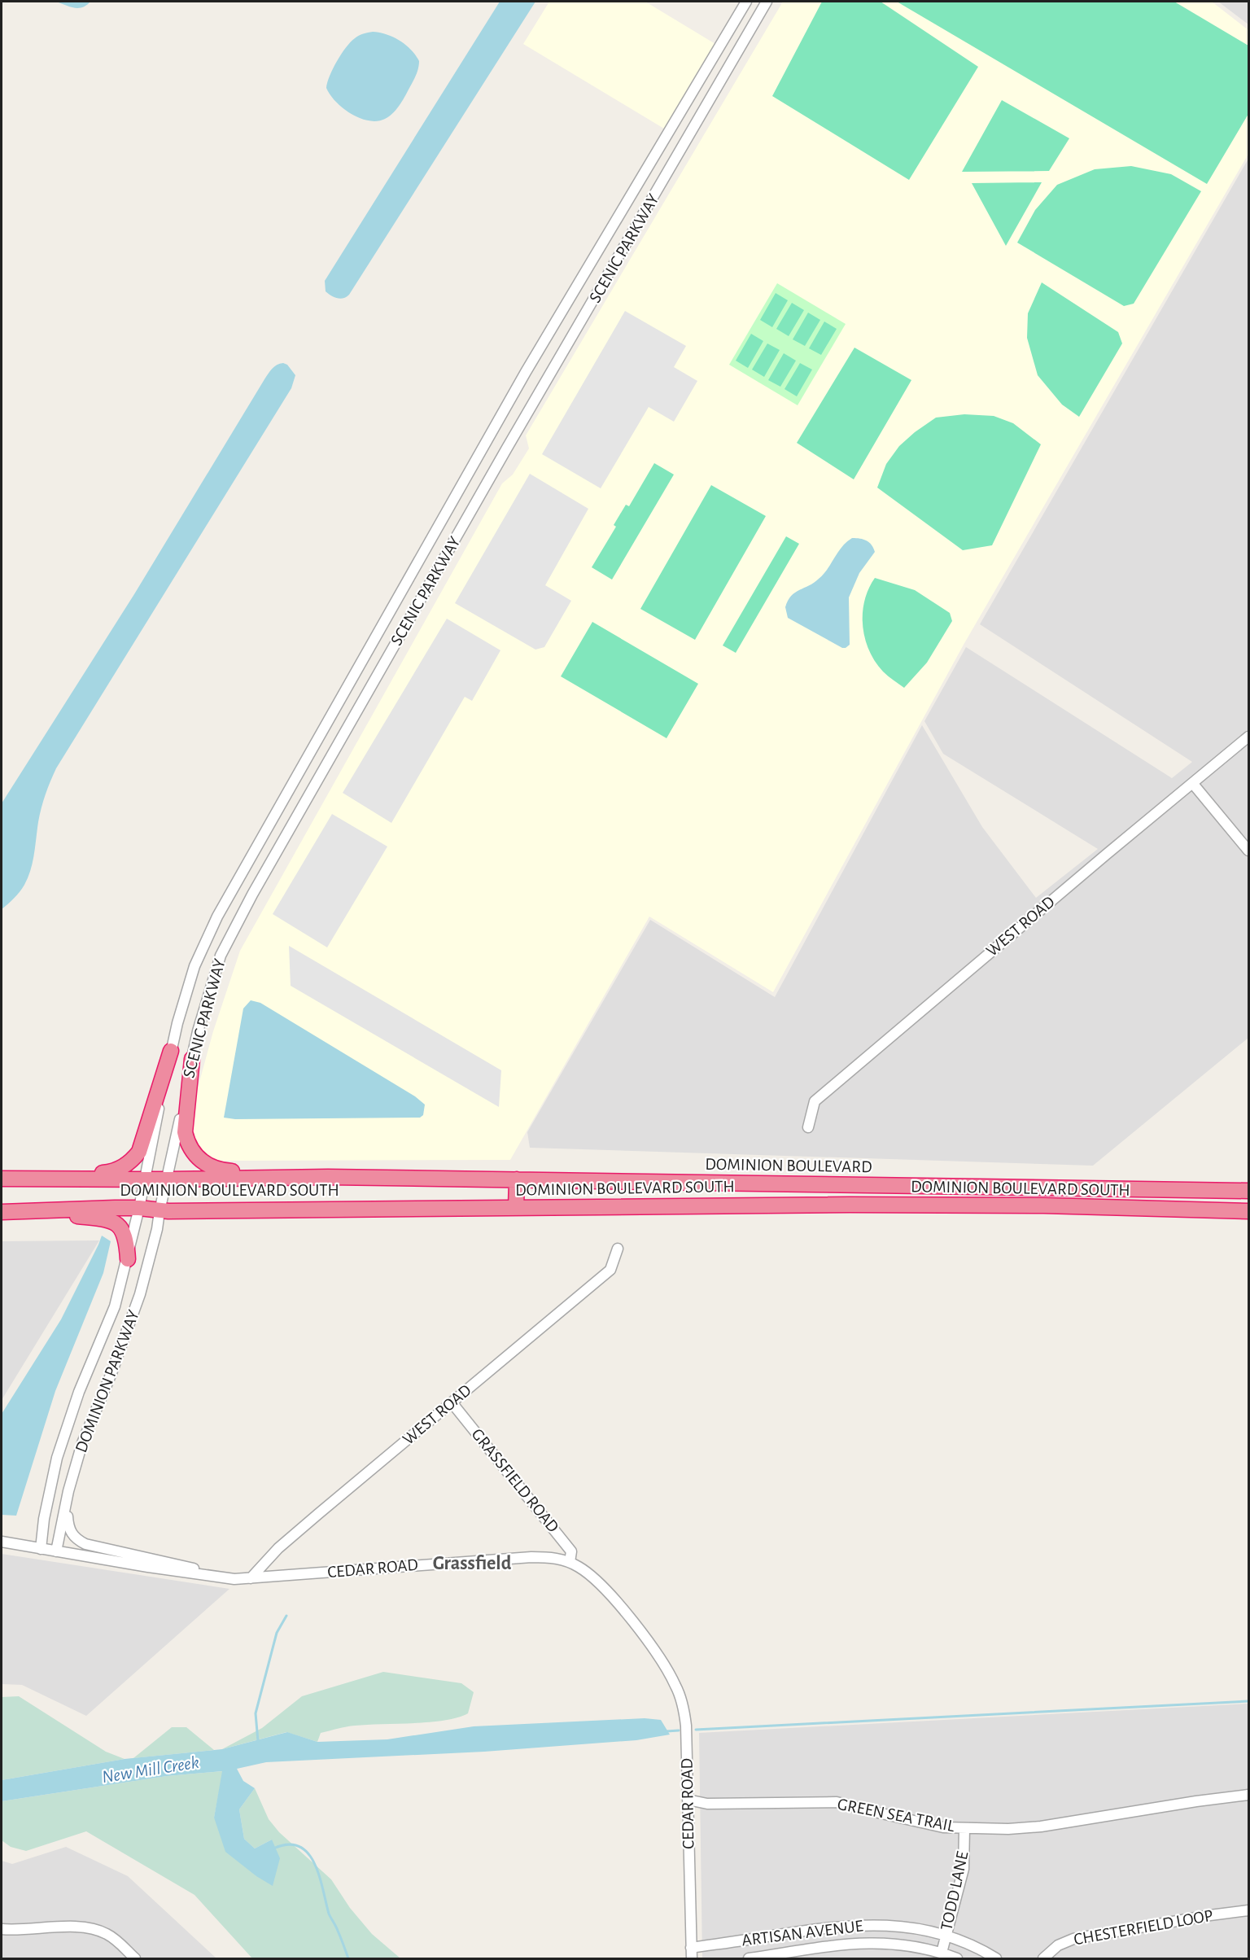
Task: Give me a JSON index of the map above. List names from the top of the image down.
{
  "streets": {
    "highway": ["DOMINION BOULEVARD", "DOMINION BOULEVARD SOUTH"],
    "street": [
      "SCENIC PARKWAY",
      "WEST ROAD",
      "DOMINION PARKWAY",
      "GRASSFIELD ROAD",
      "CEDAR ROAD",
      "GREEN SEA TRAIL",
      "TODD LANE",
      "CHESTERFIELD LOOP",
      "ARTISAN AVENUE"
    ]
  },
  "crossings": [
    ["SCENIC PARKWAY", "DOMINION BOULEVARD SOUTH"],
    ["SCENIC PARKWAY", "DOMINION PARKWAY"],
    ["WEST ROAD", "GRASSFIELD ROAD"],
    ["WEST ROAD", "CEDAR ROAD"],
    ["DOMINION BOULEVARD", "DOMINION BOULEVARD SOUTH"],
    ["DOMINION BOULEVARD SOUTH", "DOMINION PARKWAY"],
    ["DOMINION PARKWAY", "CEDAR ROAD"],
    ["GRASSFIELD ROAD", "CEDAR ROAD"],
    ["CEDAR ROAD", "GREEN SEA TRAIL"],
    ["CEDAR ROAD", "ARTISAN AVENUE"],
    ["GREEN SEA TRAIL", "TODD LANE"],
    ["TODD LANE", "ARTISAN AVENUE"]
  ],
  "districts": ["Grassfield"],
  "water": ["New Mill Creek"]
}
